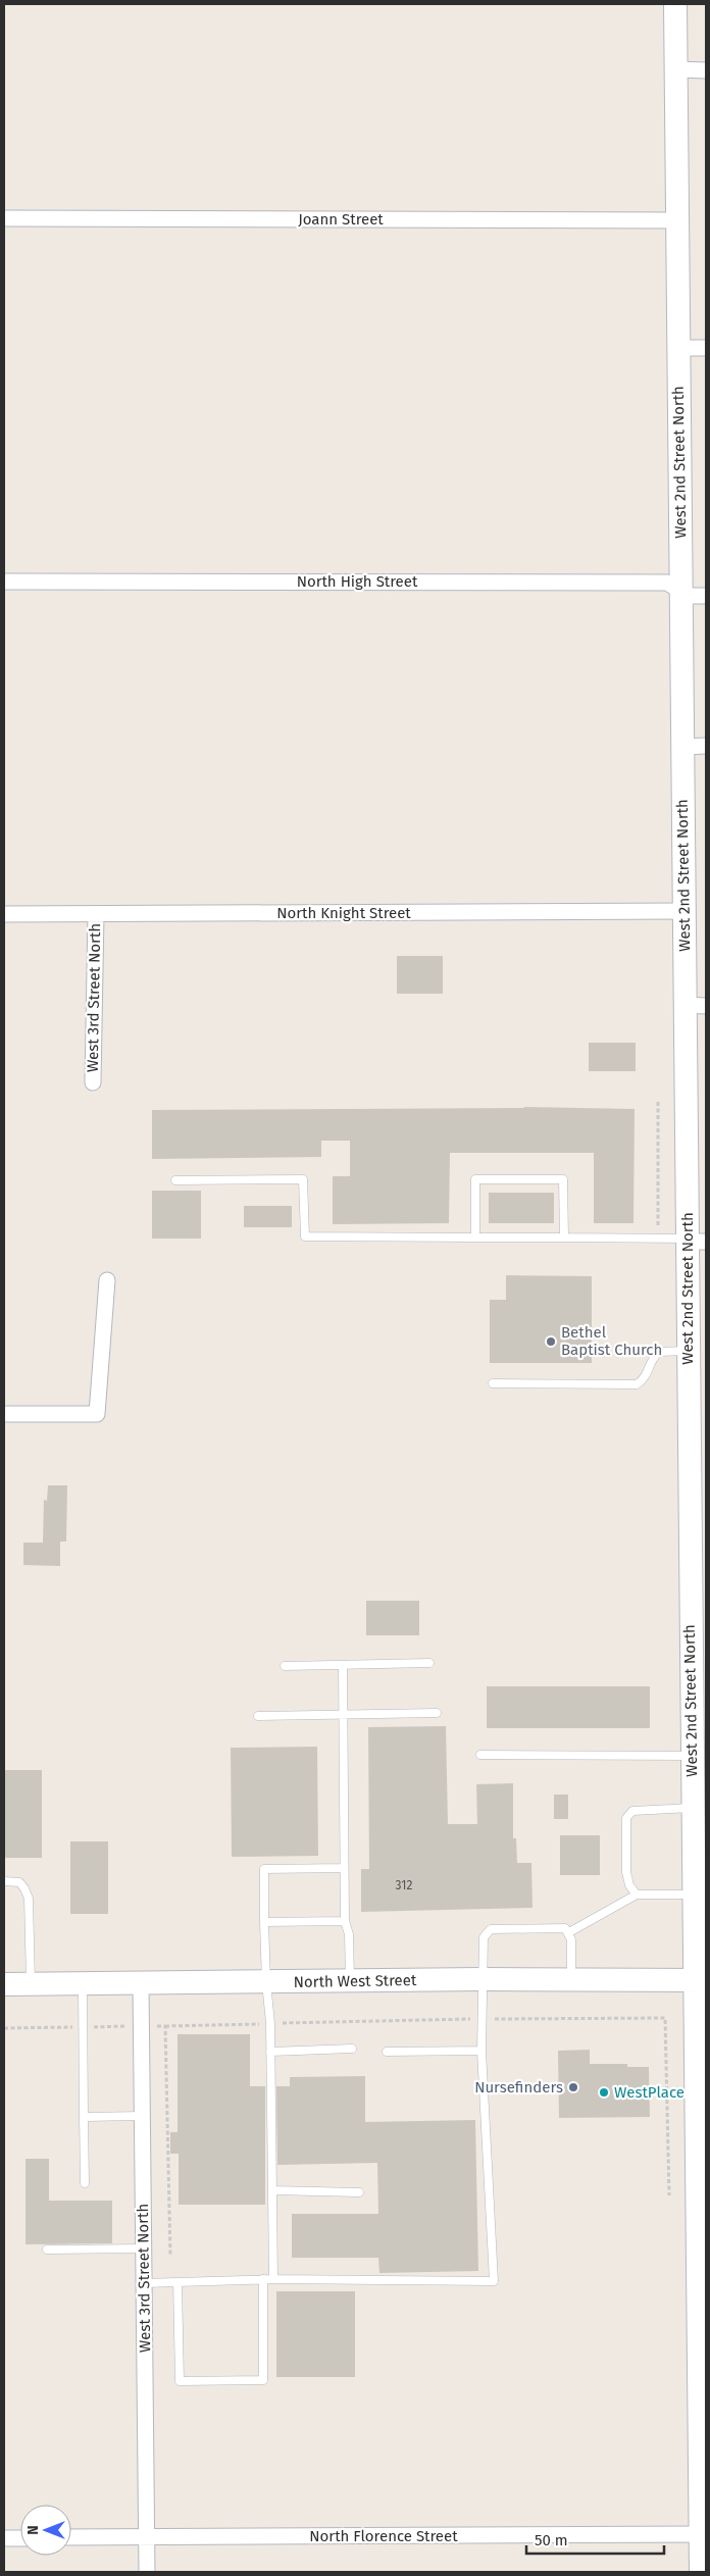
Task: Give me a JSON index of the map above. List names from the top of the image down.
{
  "streets": {
    "street": [
      "Joann Street",
      "West 2nd Street North",
      "North High Street",
      "North Knight Street",
      "West 3rd Street North",
      "North West Street",
      "North Florence Street"
    ]
  },
  "crossings": [
    ["Joann Street", "West 2nd Street North"],
    ["West 2nd Street North", "North High Street"],
    ["West 2nd Street North", "North Knight Street"],
    ["West 2nd Street North", "North West Street"],
    ["West 2nd Street North", "North Florence Street"],
    ["North Knight Street", "West 3rd Street North"],
    ["West 3rd Street North", "North West Street"],
    ["West 3rd Street North", "North Florence Street"]
  ],
  "places": ["Bethel Baptist Church", "Nursefinders", "WestPlace"],
  "house_numbers": ["312"],
  "scale_bar": "50 m",
  "north": "left"
}
